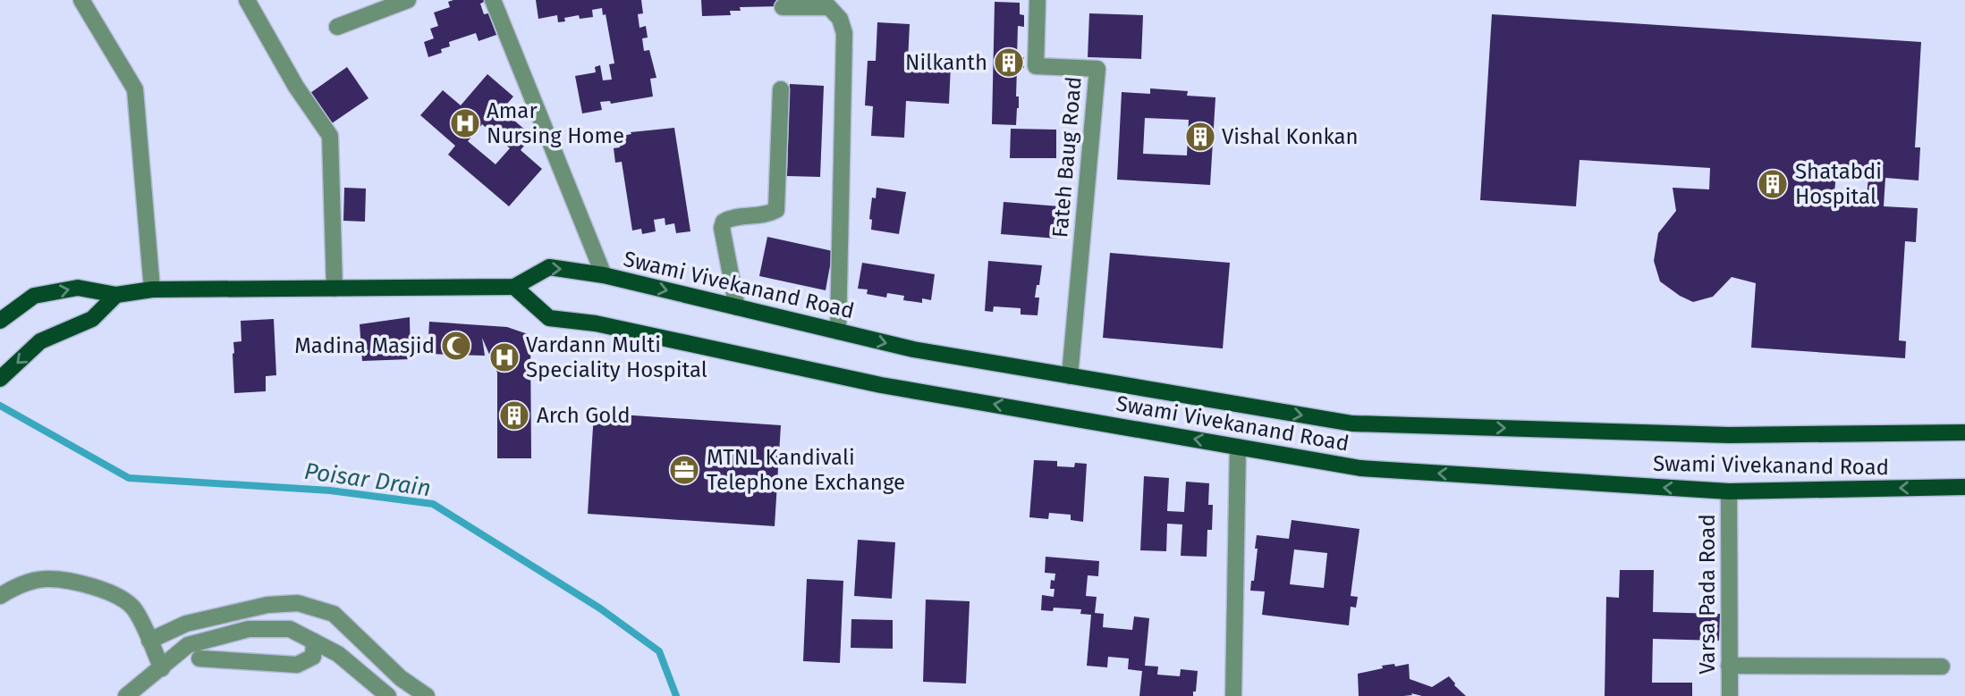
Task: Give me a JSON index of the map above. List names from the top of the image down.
{
  "streets": {
    "main road": ["Swami Vivekanand Road"],
    "street": ["Fateh Baug Road", "Varsa Pada Road"]
  },
  "crossings": [
    ["Fateh Baug Road", "Swami Vivekanand Road"],
    ["Swami Vivekanand Road", "Varsa Pada Road"]
  ],
  "water": ["Poisar Drain"],
  "places": {
    "building": [
      "Nilkanth",
      "Vishal Konkan",
      "Shatabdi Hospital",
      "Arch Gold"
    ],
    "hospital": ["Amar Nursing Home", "Vardann Multi Speciality Hospital"],
    "mosque": ["Madina Masjid"],
    "office": ["MTNL Kandivali Telephone Exchange"]
  }
}
